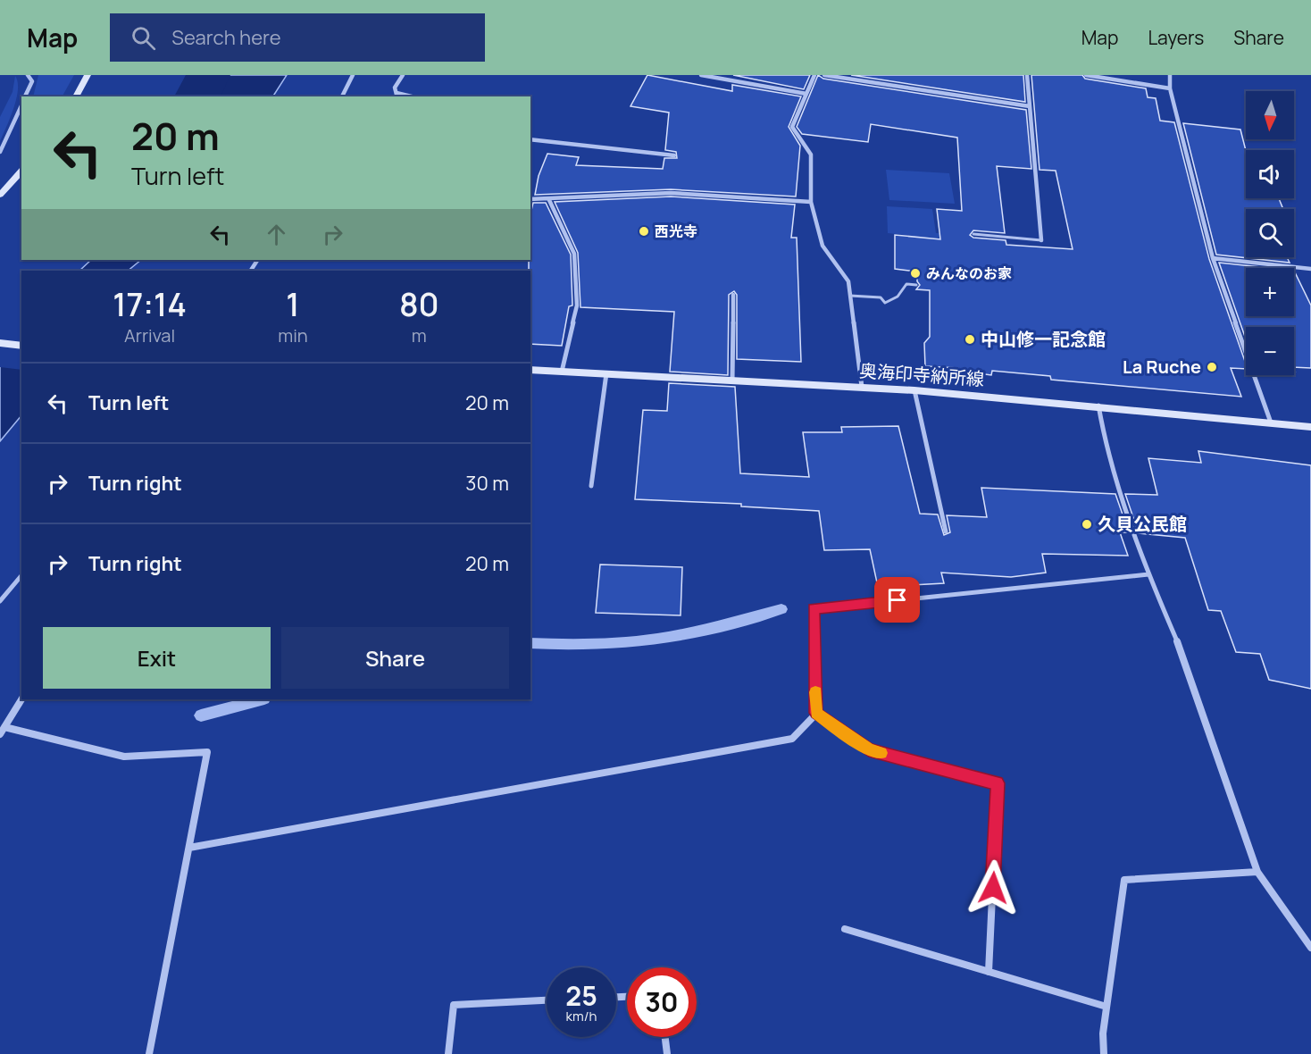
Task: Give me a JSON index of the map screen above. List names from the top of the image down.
{
  "streets": {
    "main road": ["奥海印寺納所線"]
  },
  "places": [
    "西光寺",
    "みんなのお家",
    "中山修一記念館",
    "La Ruche",
    "久貝公民館"
  ],
  "north": "bottom",
  "page": {
    "header": "Map",
    "search": "Search here",
    "nav": ["Map", "Layers", "Share"],
    "map_buttons": ["+", "−"],
    "turn": ["20 m", "Turn left"],
    "eta": [
      "17:14",
      "Arrival",
      "1",
      "min",
      "80",
      "m"
    ],
    "list": [
      {
        "name": "Turn left",
        "value": "20 m"
      },
      {
        "name": "Turn right",
        "value": "30 m"
      },
      {
        "name": "Turn right",
        "value": "20 m"
      }
    ],
    "buttons": ["Exit", "Share"],
    "speed": "25 km/h",
    "limit": "30"
  }
}
